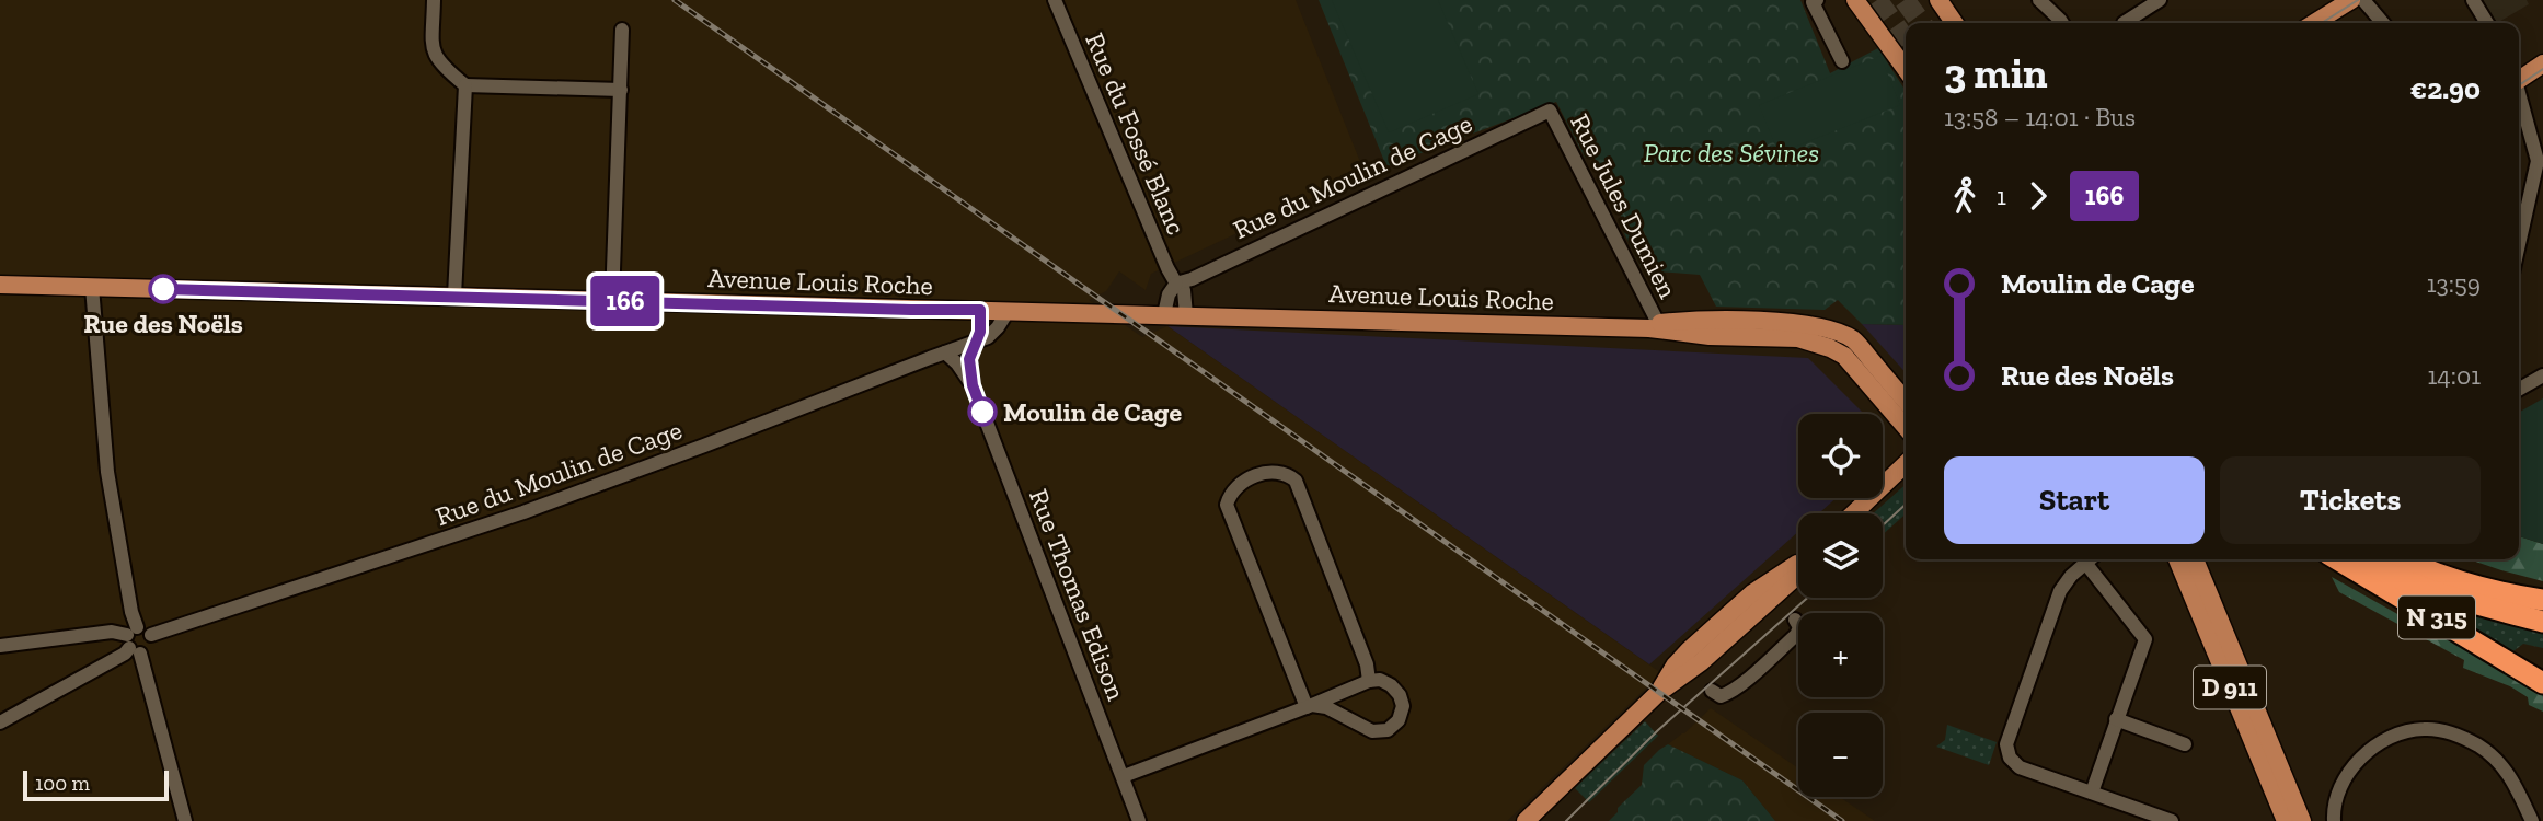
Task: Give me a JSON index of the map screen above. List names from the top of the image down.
{
  "streets": {
    "highway": ["N 315"],
    "main road": ["Avenue Louis Roche", "D 911"],
    "street": [
      "Rue du Fossé Blanc",
      "Rue du Moulin de Cage",
      "Rue Jules Dumien",
      "Rue Thomas Edison"
    ]
  },
  "crossings": [
    ["Rue du Fossé Blanc", "Rue du Moulin de Cage"],
    ["Rue du Fossé Blanc", "Avenue Louis Roche"],
    ["Rue du Moulin de Cage", "Rue Jules Dumien"],
    ["Rue du Moulin de Cage", "Avenue Louis Roche"],
    ["Rue du Moulin de Cage", "Rue Thomas Edison"],
    ["Rue Jules Dumien", "Avenue Louis Roche"]
  ],
  "parks": ["Parc des Sévines"],
  "places": ["Rue des Noëls", "Moulin de Cage"],
  "lines": ["bus line 166"],
  "scale_bar": "100 m",
  "page": {
    "on_map": "166",
    "heading": ["3 min", "13:58 – 14:01 · Bus", "€2.90"],
    "legs": ["1", "166"],
    "list": [
      {
        "name": "Moulin de Cage",
        "value": "13:59"
      },
      {
        "name": "Rue des Noëls",
        "value": "14:01"
      }
    ],
    "map_buttons": ["+", "−"],
    "buttons": ["Start", "Tickets"],
    "scale": "100 m"
  }
}
